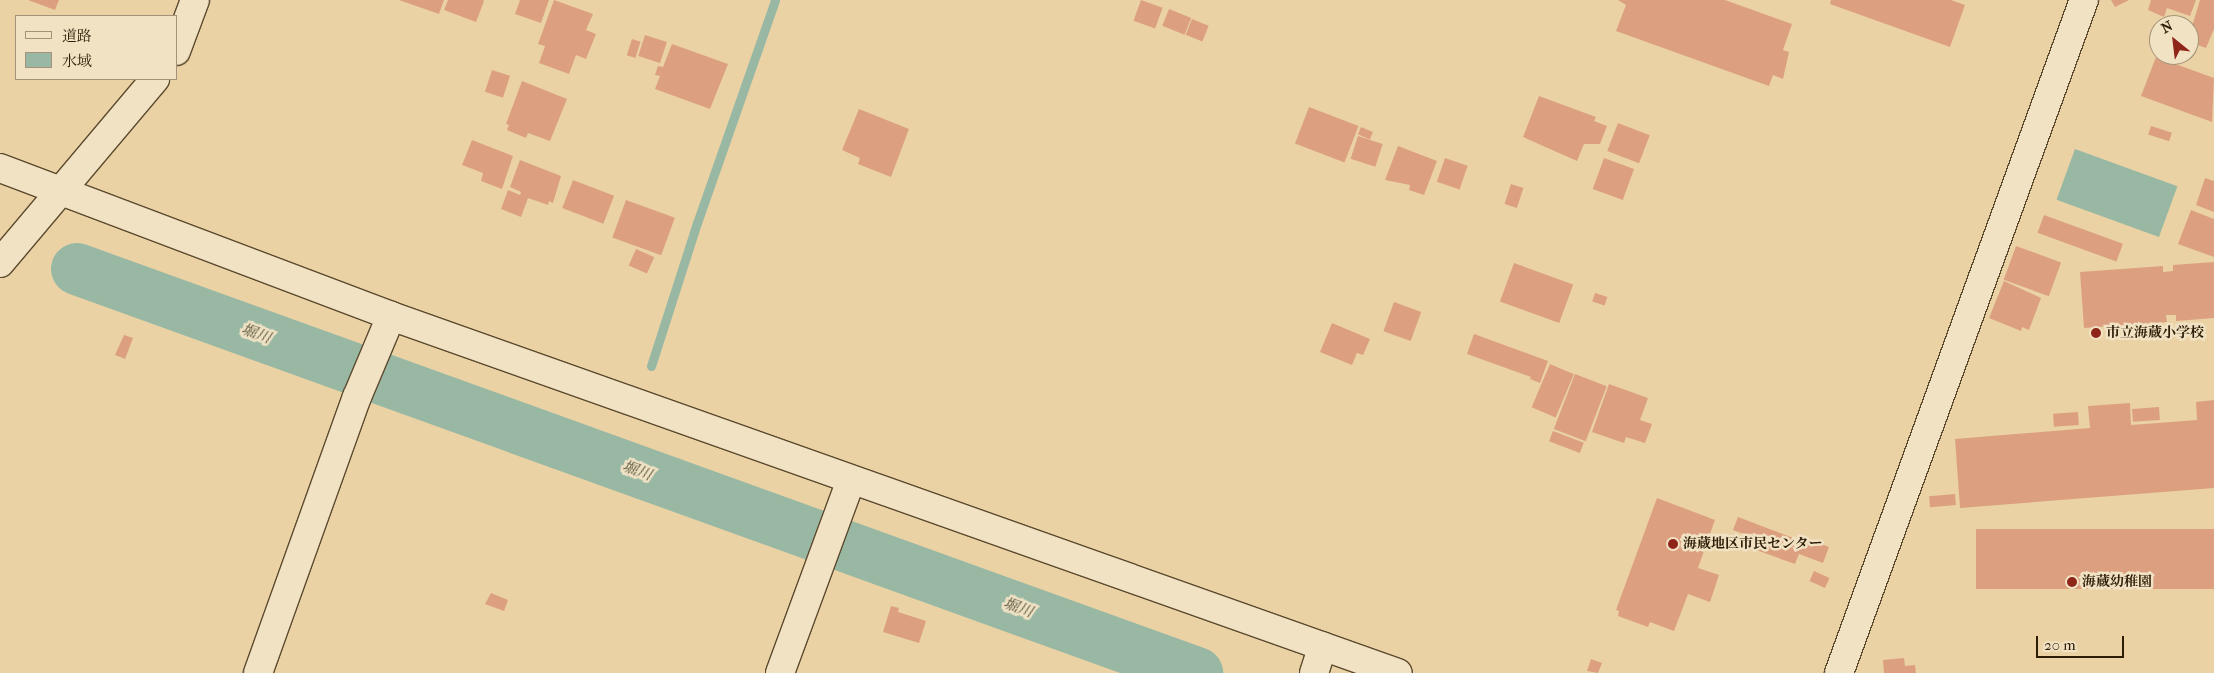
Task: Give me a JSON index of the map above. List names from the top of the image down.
{
  "water": ["堀川"],
  "places": ["市立海蔵小学校", "海蔵地区市民センター", "海蔵幼稚園"],
  "legend": ["道路", "水域"],
  "scale_bar": "20 m",
  "north": "top left"
}
